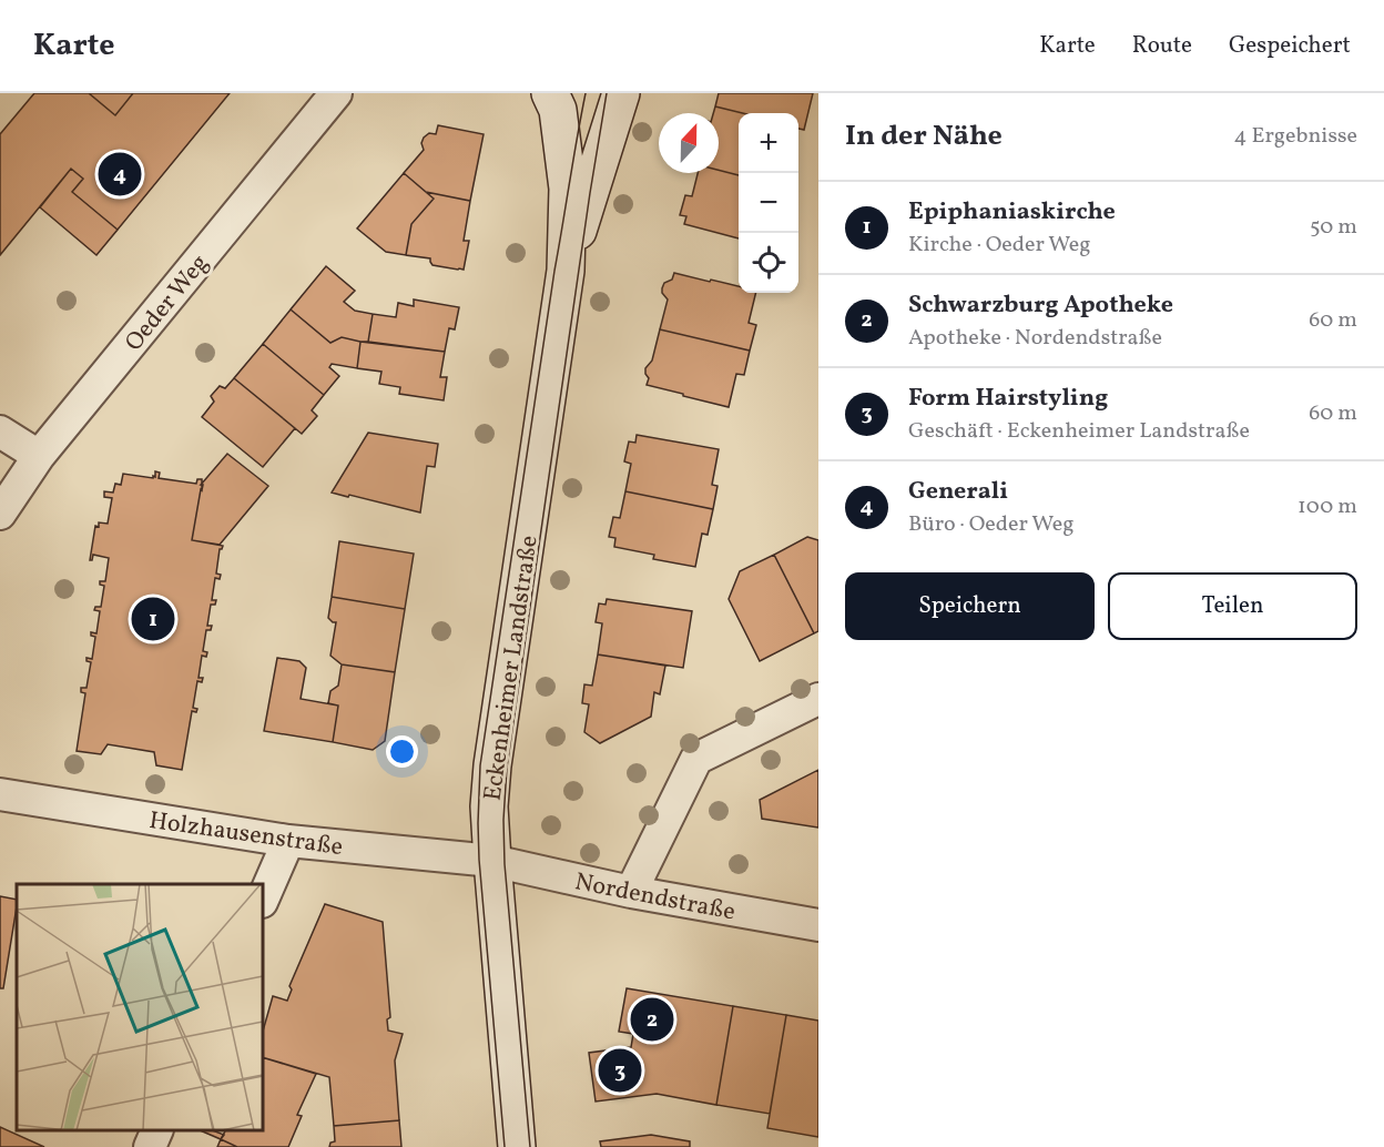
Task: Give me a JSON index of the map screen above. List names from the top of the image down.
{
  "streets": {
    "main road": ["Eckenheimer Landstraße"],
    "street": ["Oeder Weg", "Holzhausenstraße", "Nordendstraße"]
  },
  "crossings": [
    ["Eckenheimer Landstraße", "Holzhausenstraße"],
    ["Eckenheimer Landstraße", "Nordendstraße"],
    ["Holzhausenstraße", "Nordendstraße"]
  ],
  "north": "top",
  "page": {
    "header": "Karte",
    "nav": ["Karte", "Route", "Gespeichert"],
    "heading": ["In der Nähe", "4 Ergebnisse"],
    "map_buttons": ["+", "−"],
    "pins": [
      "4",
      "1",
      "2",
      "3"
    ],
    "list": [
      {
        "mark": "1",
        "name": "Epiphaniaskirche",
        "note": "Kirche · Oeder Weg",
        "value": "50 m"
      },
      {
        "mark": "2",
        "name": "Schwarzburg Apotheke",
        "note": "Apotheke · Nordendstraße",
        "value": "60 m"
      },
      {
        "mark": "3",
        "name": "Form Hairstyling",
        "note": "Geschäft · Eckenheimer Landstraße",
        "value": "60 m"
      },
      {
        "mark": "4",
        "name": "Generali",
        "note": "Büro · Oeder Weg",
        "value": "100 m"
      }
    ],
    "buttons": ["Speichern", "Teilen"]
  }
}
